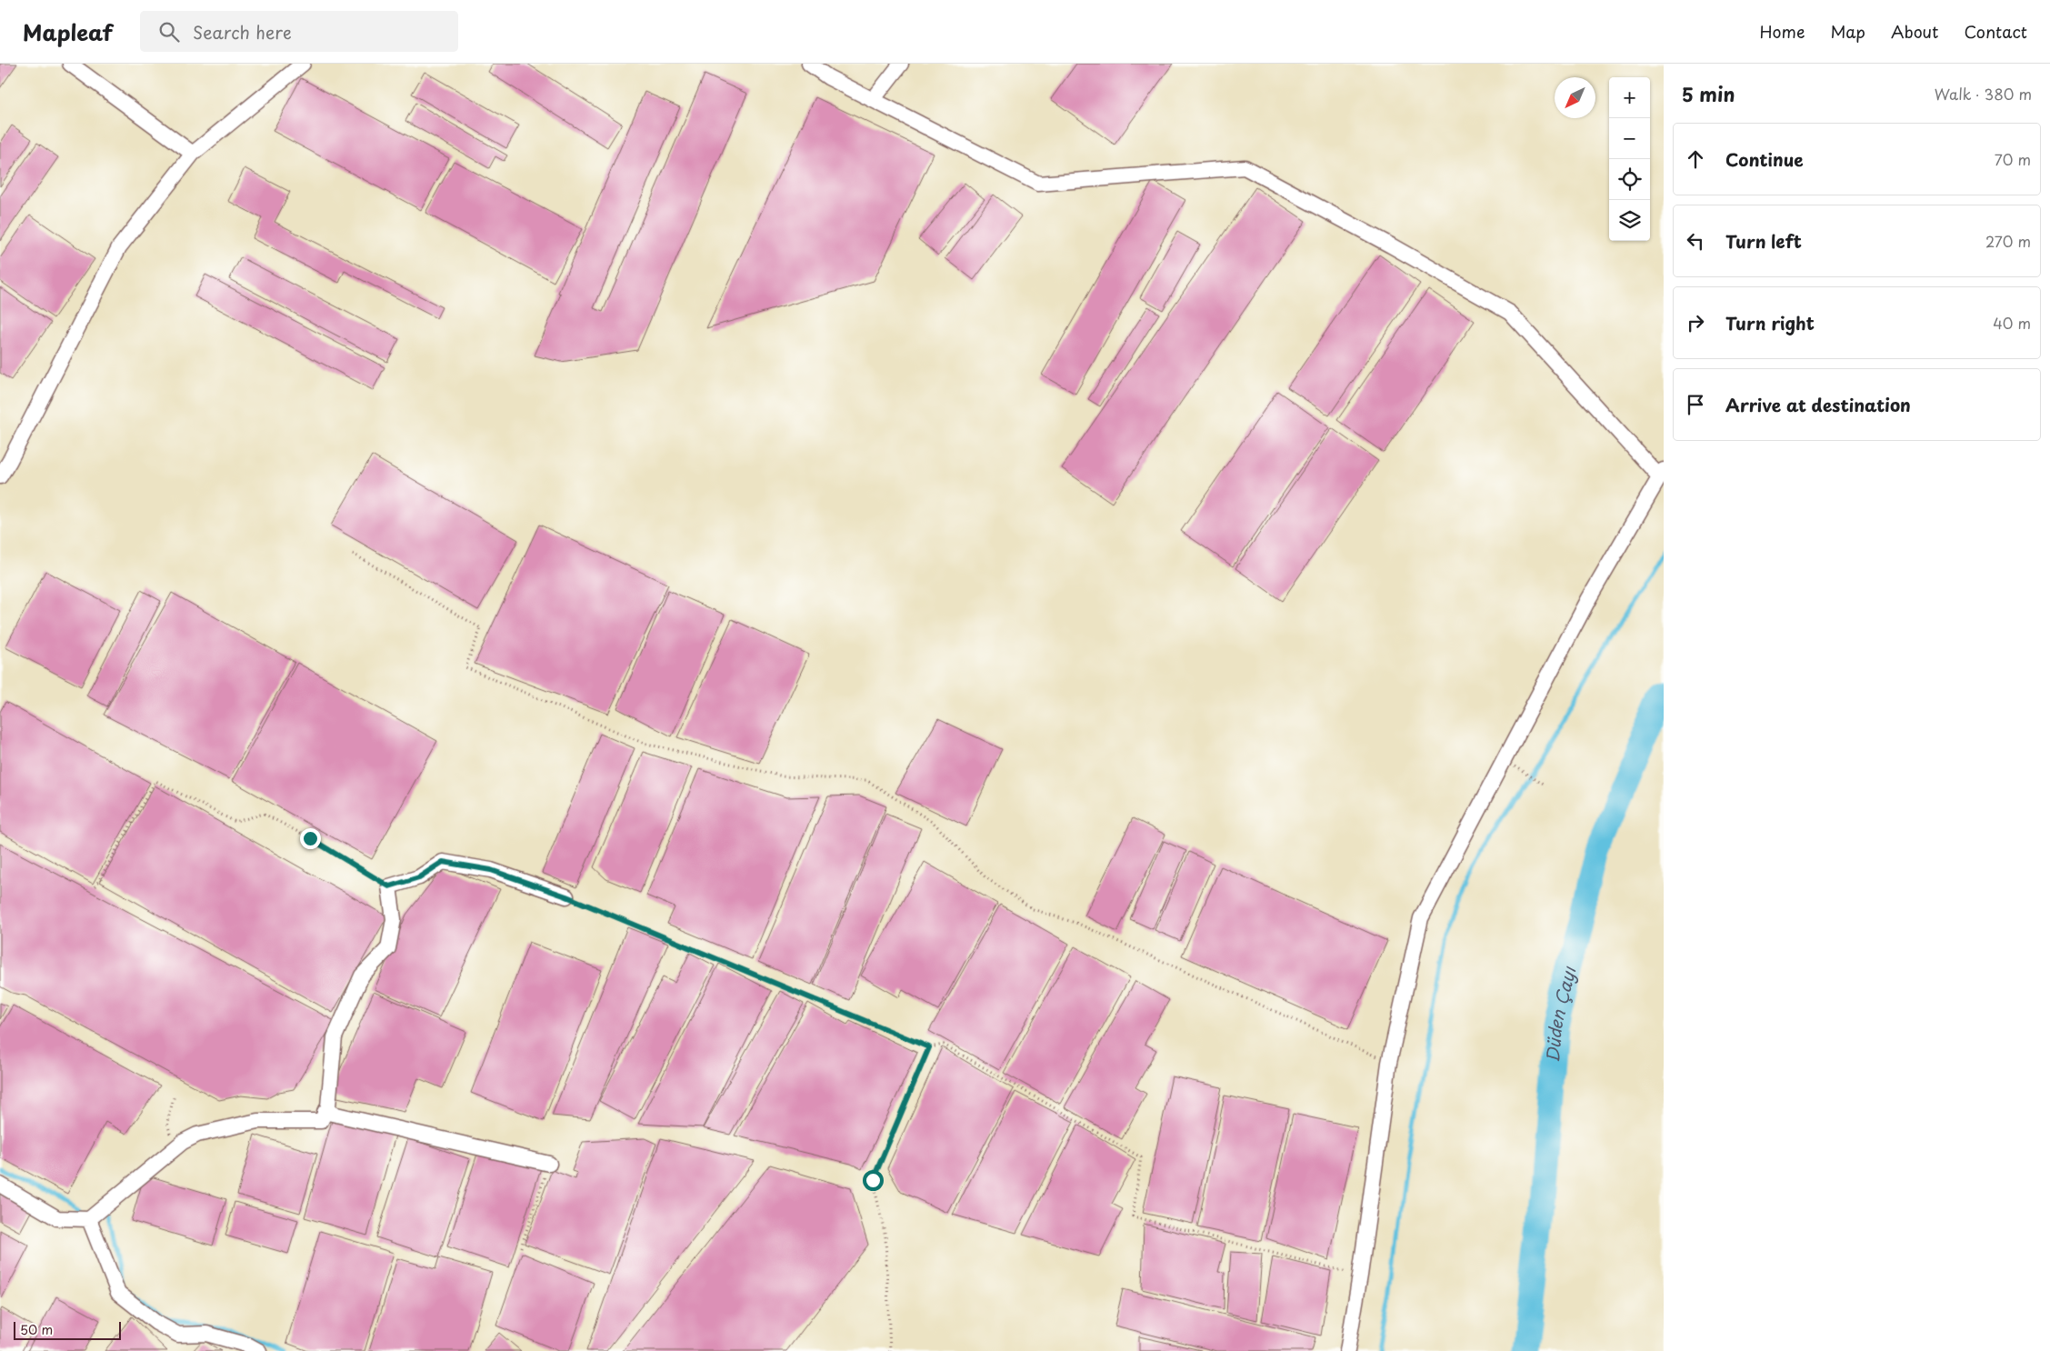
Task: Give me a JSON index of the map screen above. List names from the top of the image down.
{
  "water": ["Düden Çayı"],
  "scale_bar": "50 m",
  "north": "bottom left",
  "page": {
    "header": "Mapleaf",
    "search": "Search here",
    "nav": [
      "Home",
      "Map",
      "About",
      "Contact"
    ],
    "heading": ["5 min", "Walk · 380 m"],
    "map_buttons": ["+", "−"],
    "list": [
      ["Continue", "70 m"],
      ["Turn left", "270 m"],
      ["Turn right", "40 m"],
      "Arrive at destination"
    ],
    "scale": "50 m"
  }
}
